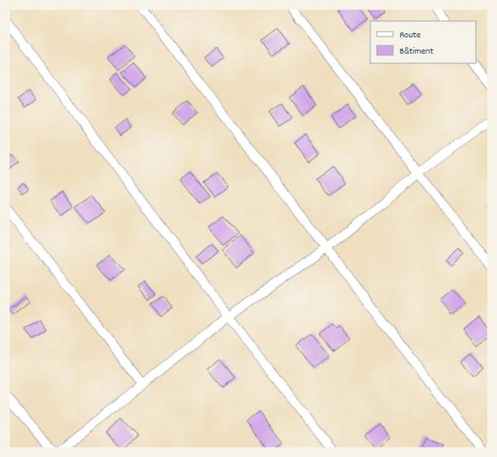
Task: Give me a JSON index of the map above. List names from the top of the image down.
{
  "legend": ["Route", "Bâtiment"]
}
